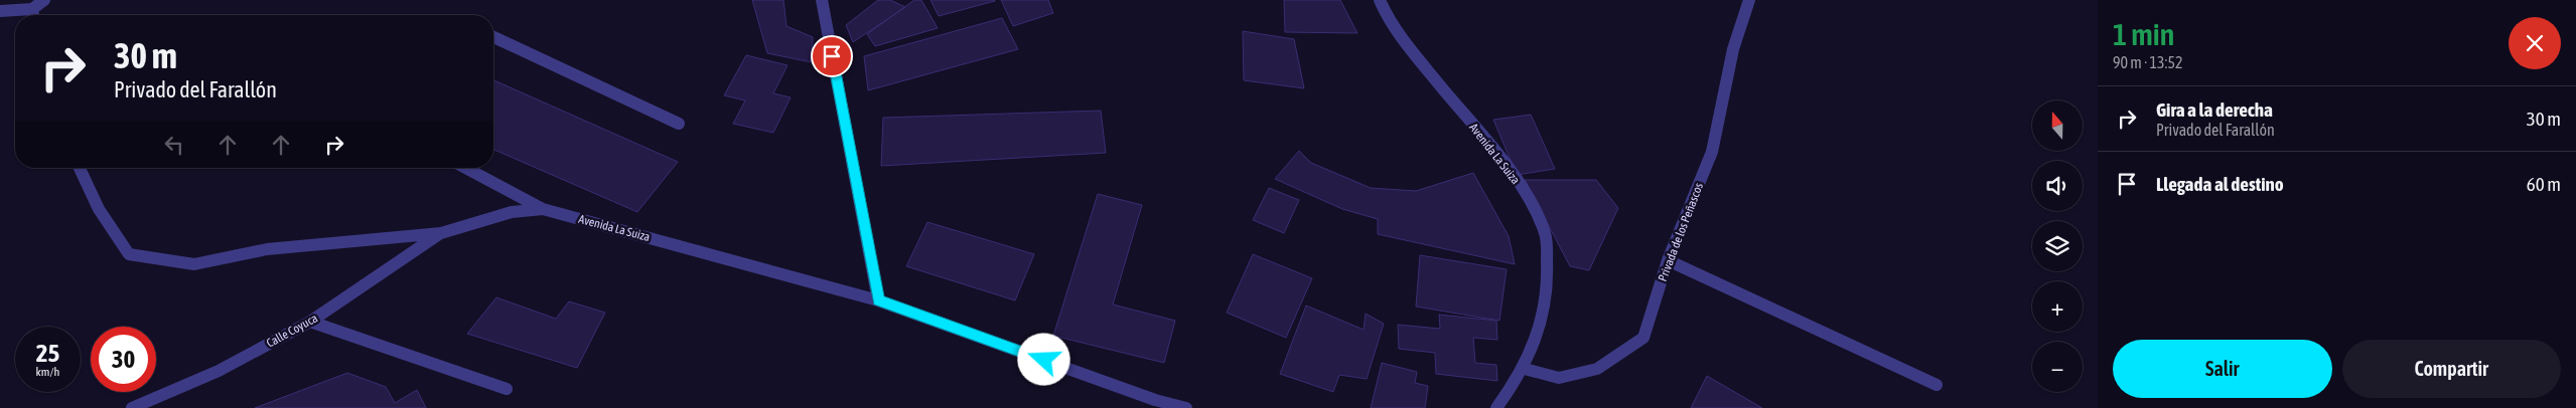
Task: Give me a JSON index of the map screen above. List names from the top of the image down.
{
  "streets": {
    "street": ["Avenida La Suiza", "Privada de los Peñascos", "Calle Coyuca"]
  },
  "crossings": [
    ["Avenida La Suiza", "Privada de los Peñascos"],
    ["Avenida La Suiza", "Calle Coyuca"]
  ],
  "north": "top",
  "page": {
    "heading": ["1 min", "90 m · 13:52"],
    "turn": ["30 m", "Privado del Farallón"],
    "list": [
      {
        "name": "Gira a la derecha",
        "note": "Privado del Farallón",
        "value": "30 m"
      },
      {
        "name": "Llegada al destino",
        "value": "60 m"
      }
    ],
    "map_buttons": ["+", "−"],
    "speed": "25 km/h",
    "limit": "30",
    "buttons": ["Salir", "Compartir"]
  }
}
